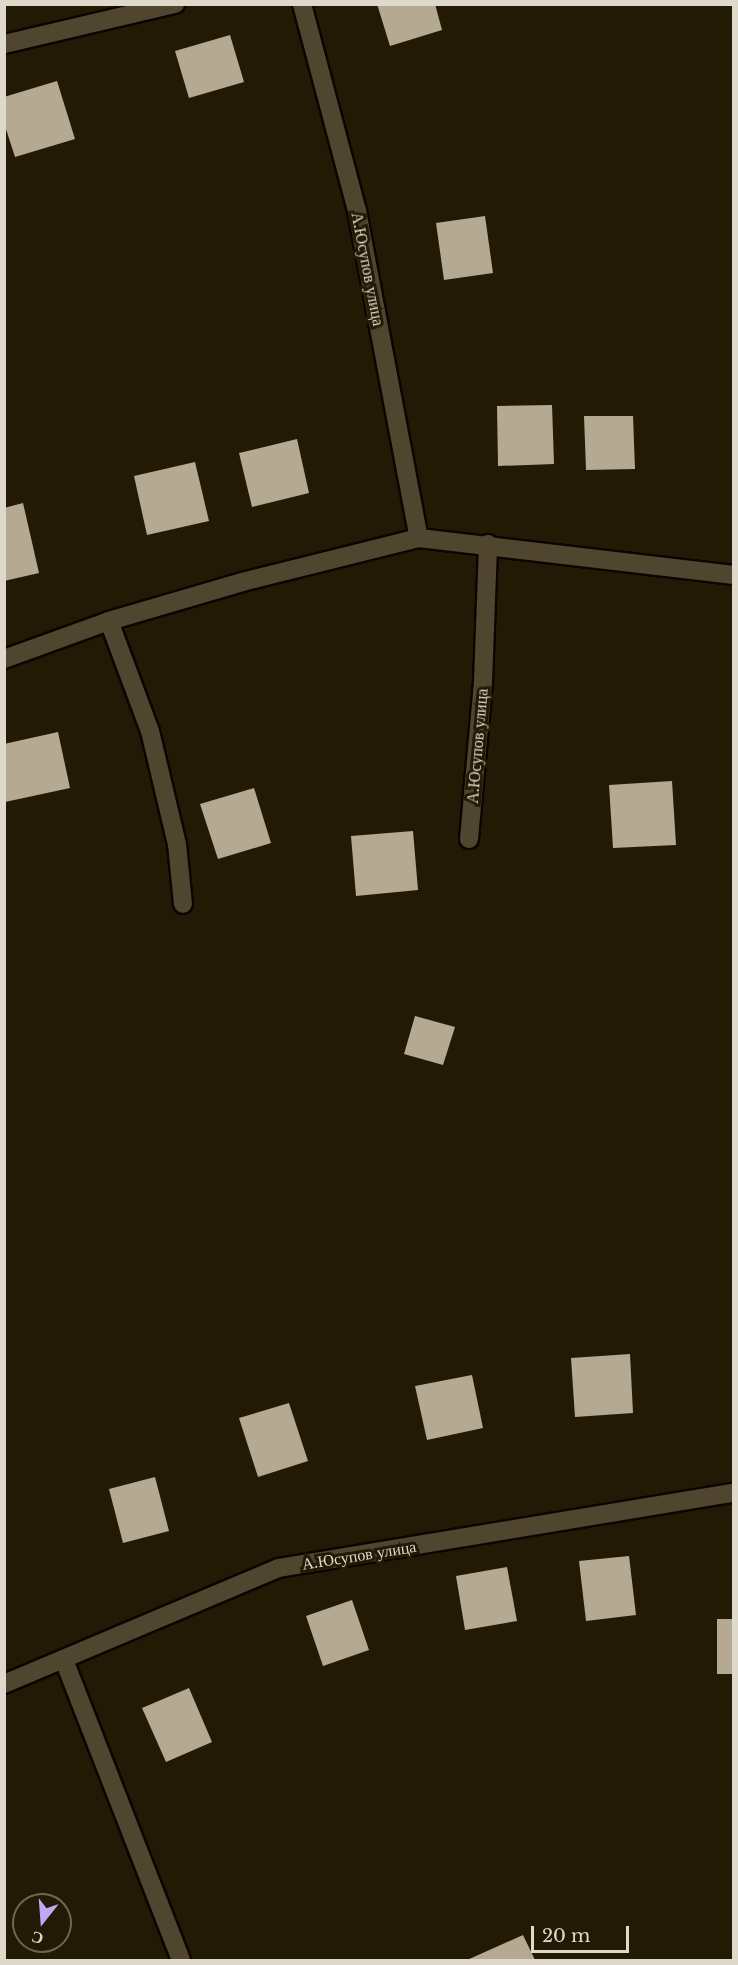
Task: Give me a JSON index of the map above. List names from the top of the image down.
{
  "streets": {
    "street": ["А.Юсупов улица"]
  },
  "scale_bar": "20 m",
  "north": "bottom"
}
